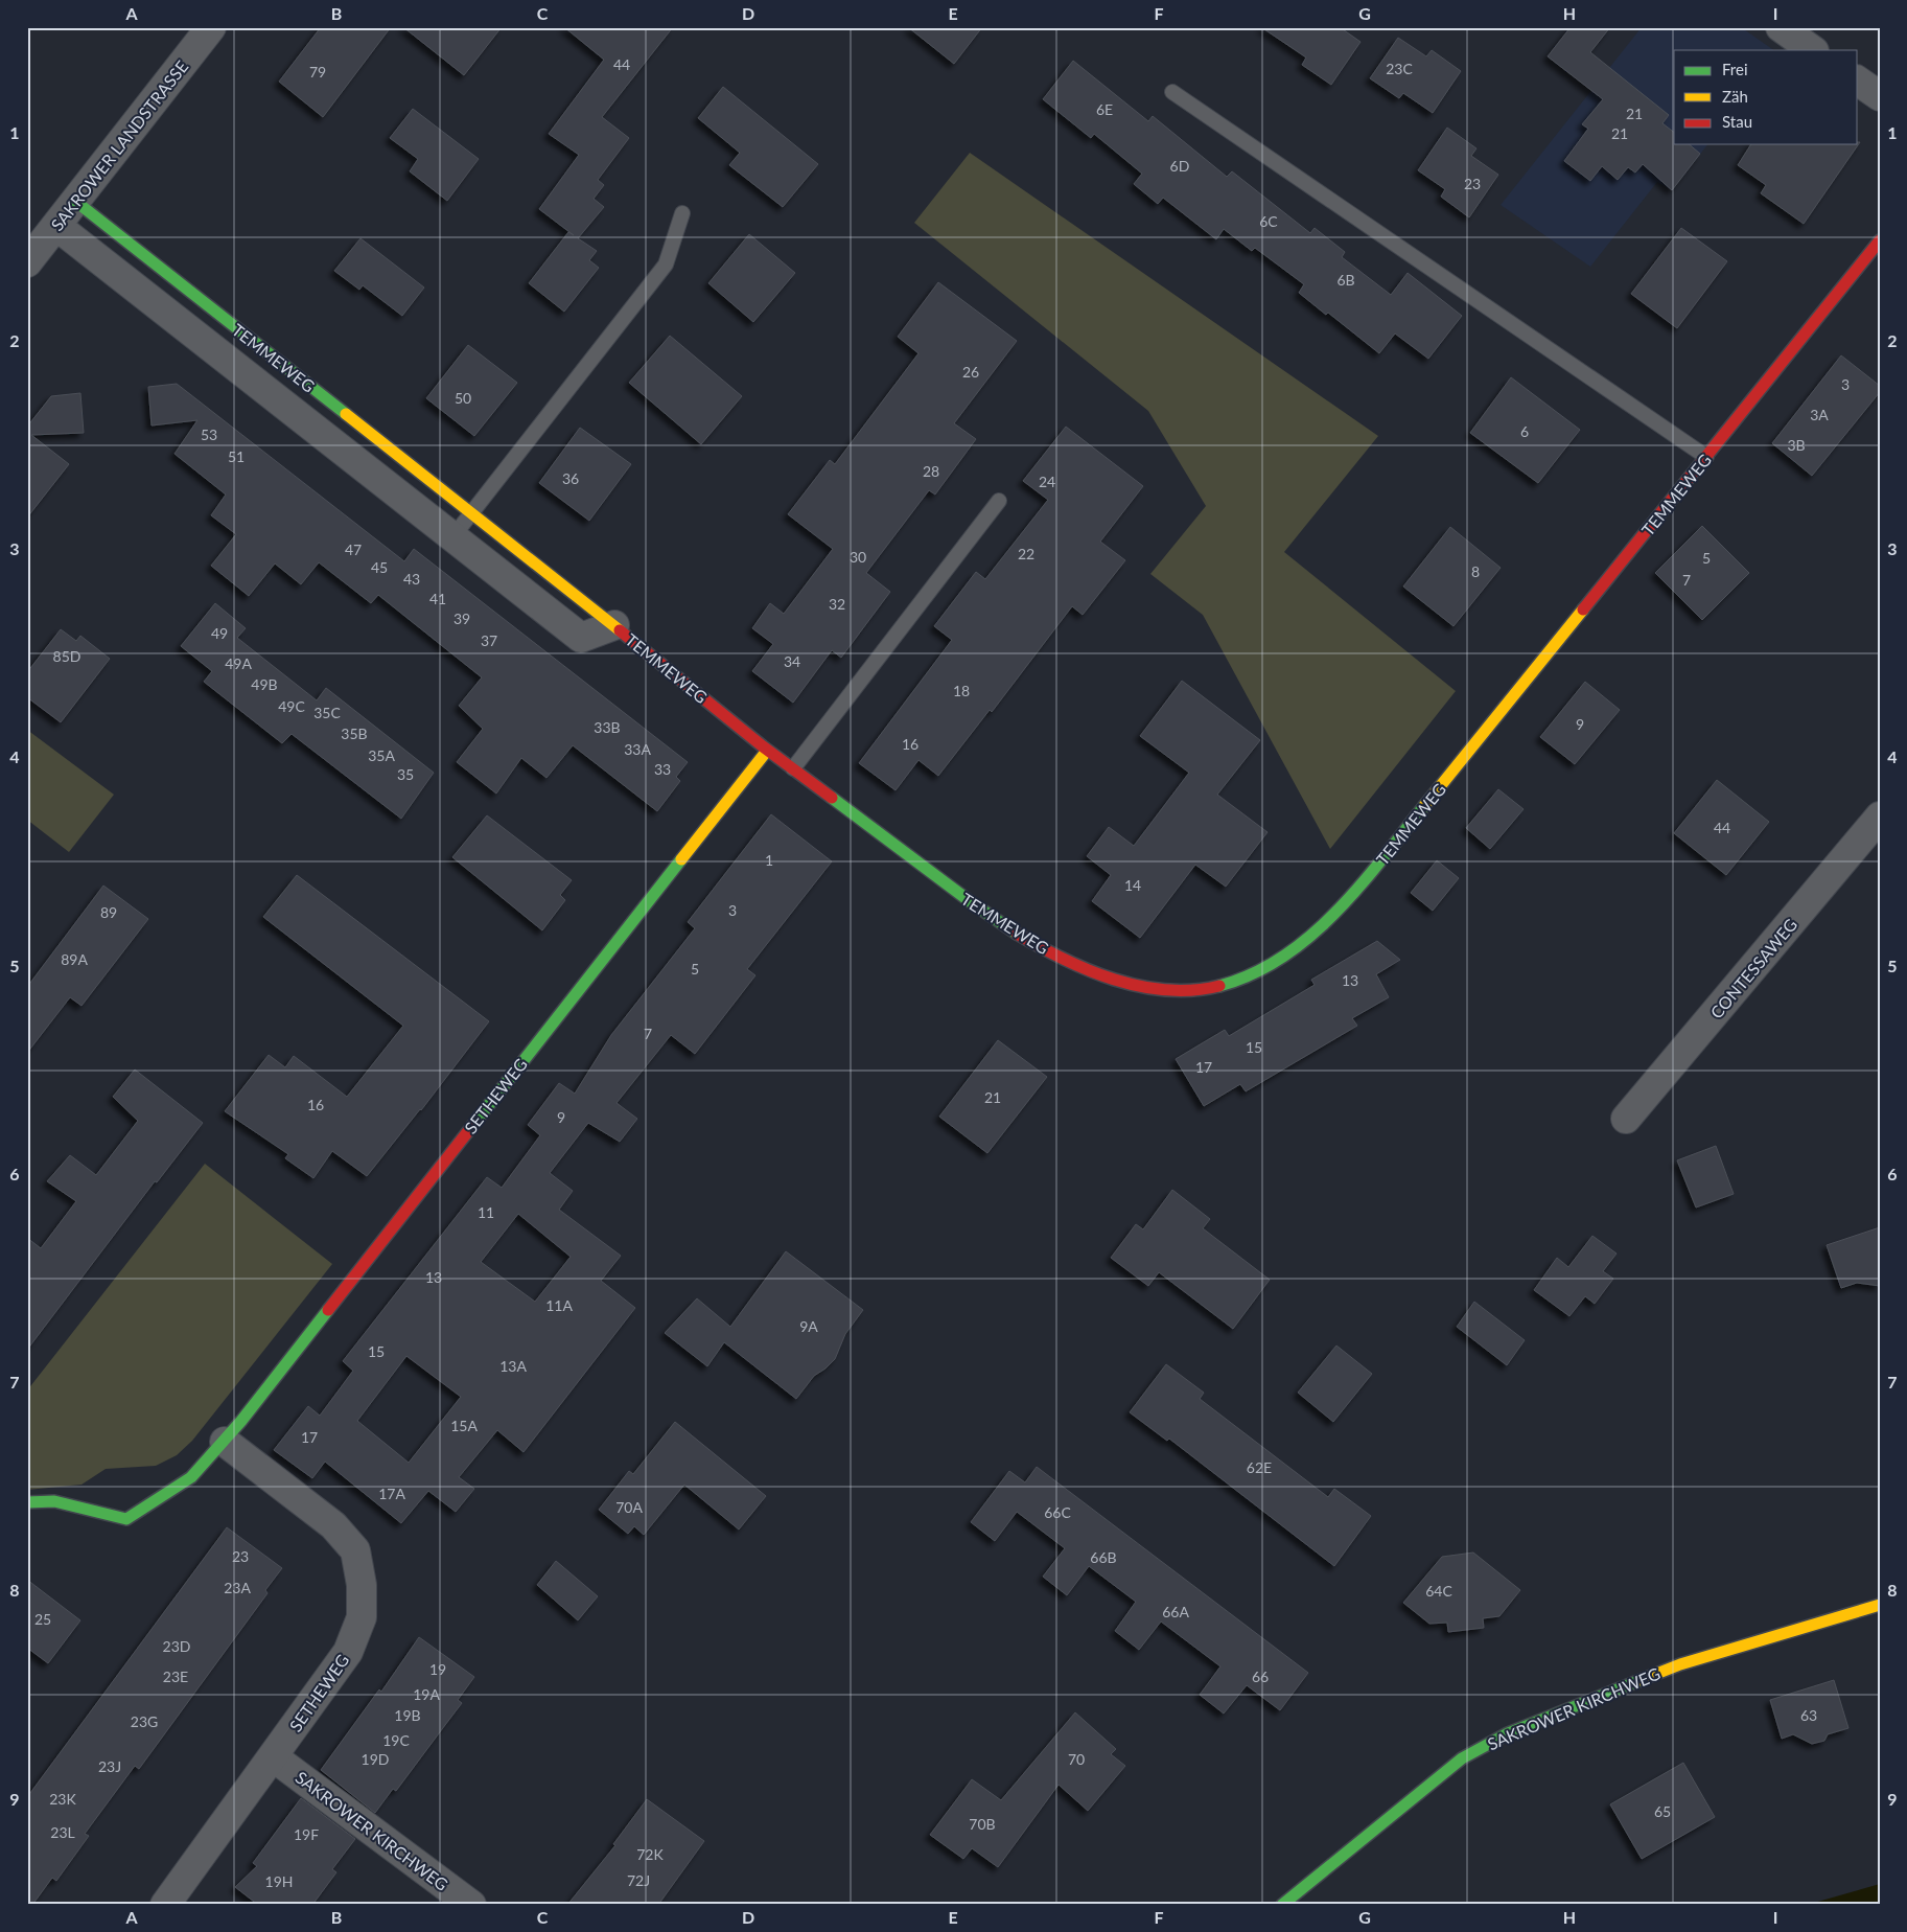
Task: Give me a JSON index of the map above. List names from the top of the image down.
{
  "streets": {
    "street": [
      "SAKROWER LANDSTRASSE",
      "TEMMEWEG",
      "CONTESSAWEG",
      "SETHEWEG",
      "SAKROWER KIRCHWEG"
    ]
  },
  "crossings": [
    ["SAKROWER LANDSTRASSE", "TEMMEWEG"],
    ["TEMMEWEG", "SETHEWEG"],
    ["SETHEWEG", "SAKROWER KIRCHWEG"]
  ],
  "house_numbers": [
    "44",
    "23C",
    "79",
    "6E",
    "21",
    "21",
    "6D",
    "23",
    "6C",
    "6B",
    "26",
    "3",
    "50",
    "3A",
    "6",
    "53",
    "3B",
    "51",
    "28",
    "36",
    "24",
    "47",
    "22",
    "30",
    "5",
    "45",
    "8",
    "43",
    "7",
    "41",
    "32",
    "39",
    "49",
    "37",
    "85D",
    "34",
    "49A",
    "49B",
    "18",
    "49C",
    "35C",
    "9",
    "33B",
    "35B",
    "16",
    "33A",
    "35A",
    "33",
    "35",
    "44",
    "1",
    "14",
    "3",
    "89",
    "89A",
    "5",
    "13",
    "7",
    "15",
    "17",
    "21",
    "16",
    "9",
    "11",
    "13",
    "11A",
    "9A",
    "15",
    "13A",
    "15A",
    "17",
    "62E",
    "17A",
    "70A",
    "66C",
    "23",
    "66B",
    "23A",
    "64C",
    "66A",
    "25",
    "23D",
    "19",
    "23E",
    "66",
    "19A",
    "19B",
    "63",
    "23G",
    "19C",
    "19D",
    "70",
    "23J",
    "23K",
    "65",
    "70B",
    "23L",
    "19F",
    "72K",
    "72J",
    "19H"
  ],
  "legend": ["Frei", "Zäh", "Stau"],
  "grid": {
    "columns": [
      "A",
      "B",
      "C",
      "D",
      "E",
      "F",
      "G",
      "H",
      "I"
    ],
    "rows": [
      "1",
      "2",
      "3",
      "4",
      "5",
      "6",
      "7",
      "8",
      "9"
    ]
  }
}
